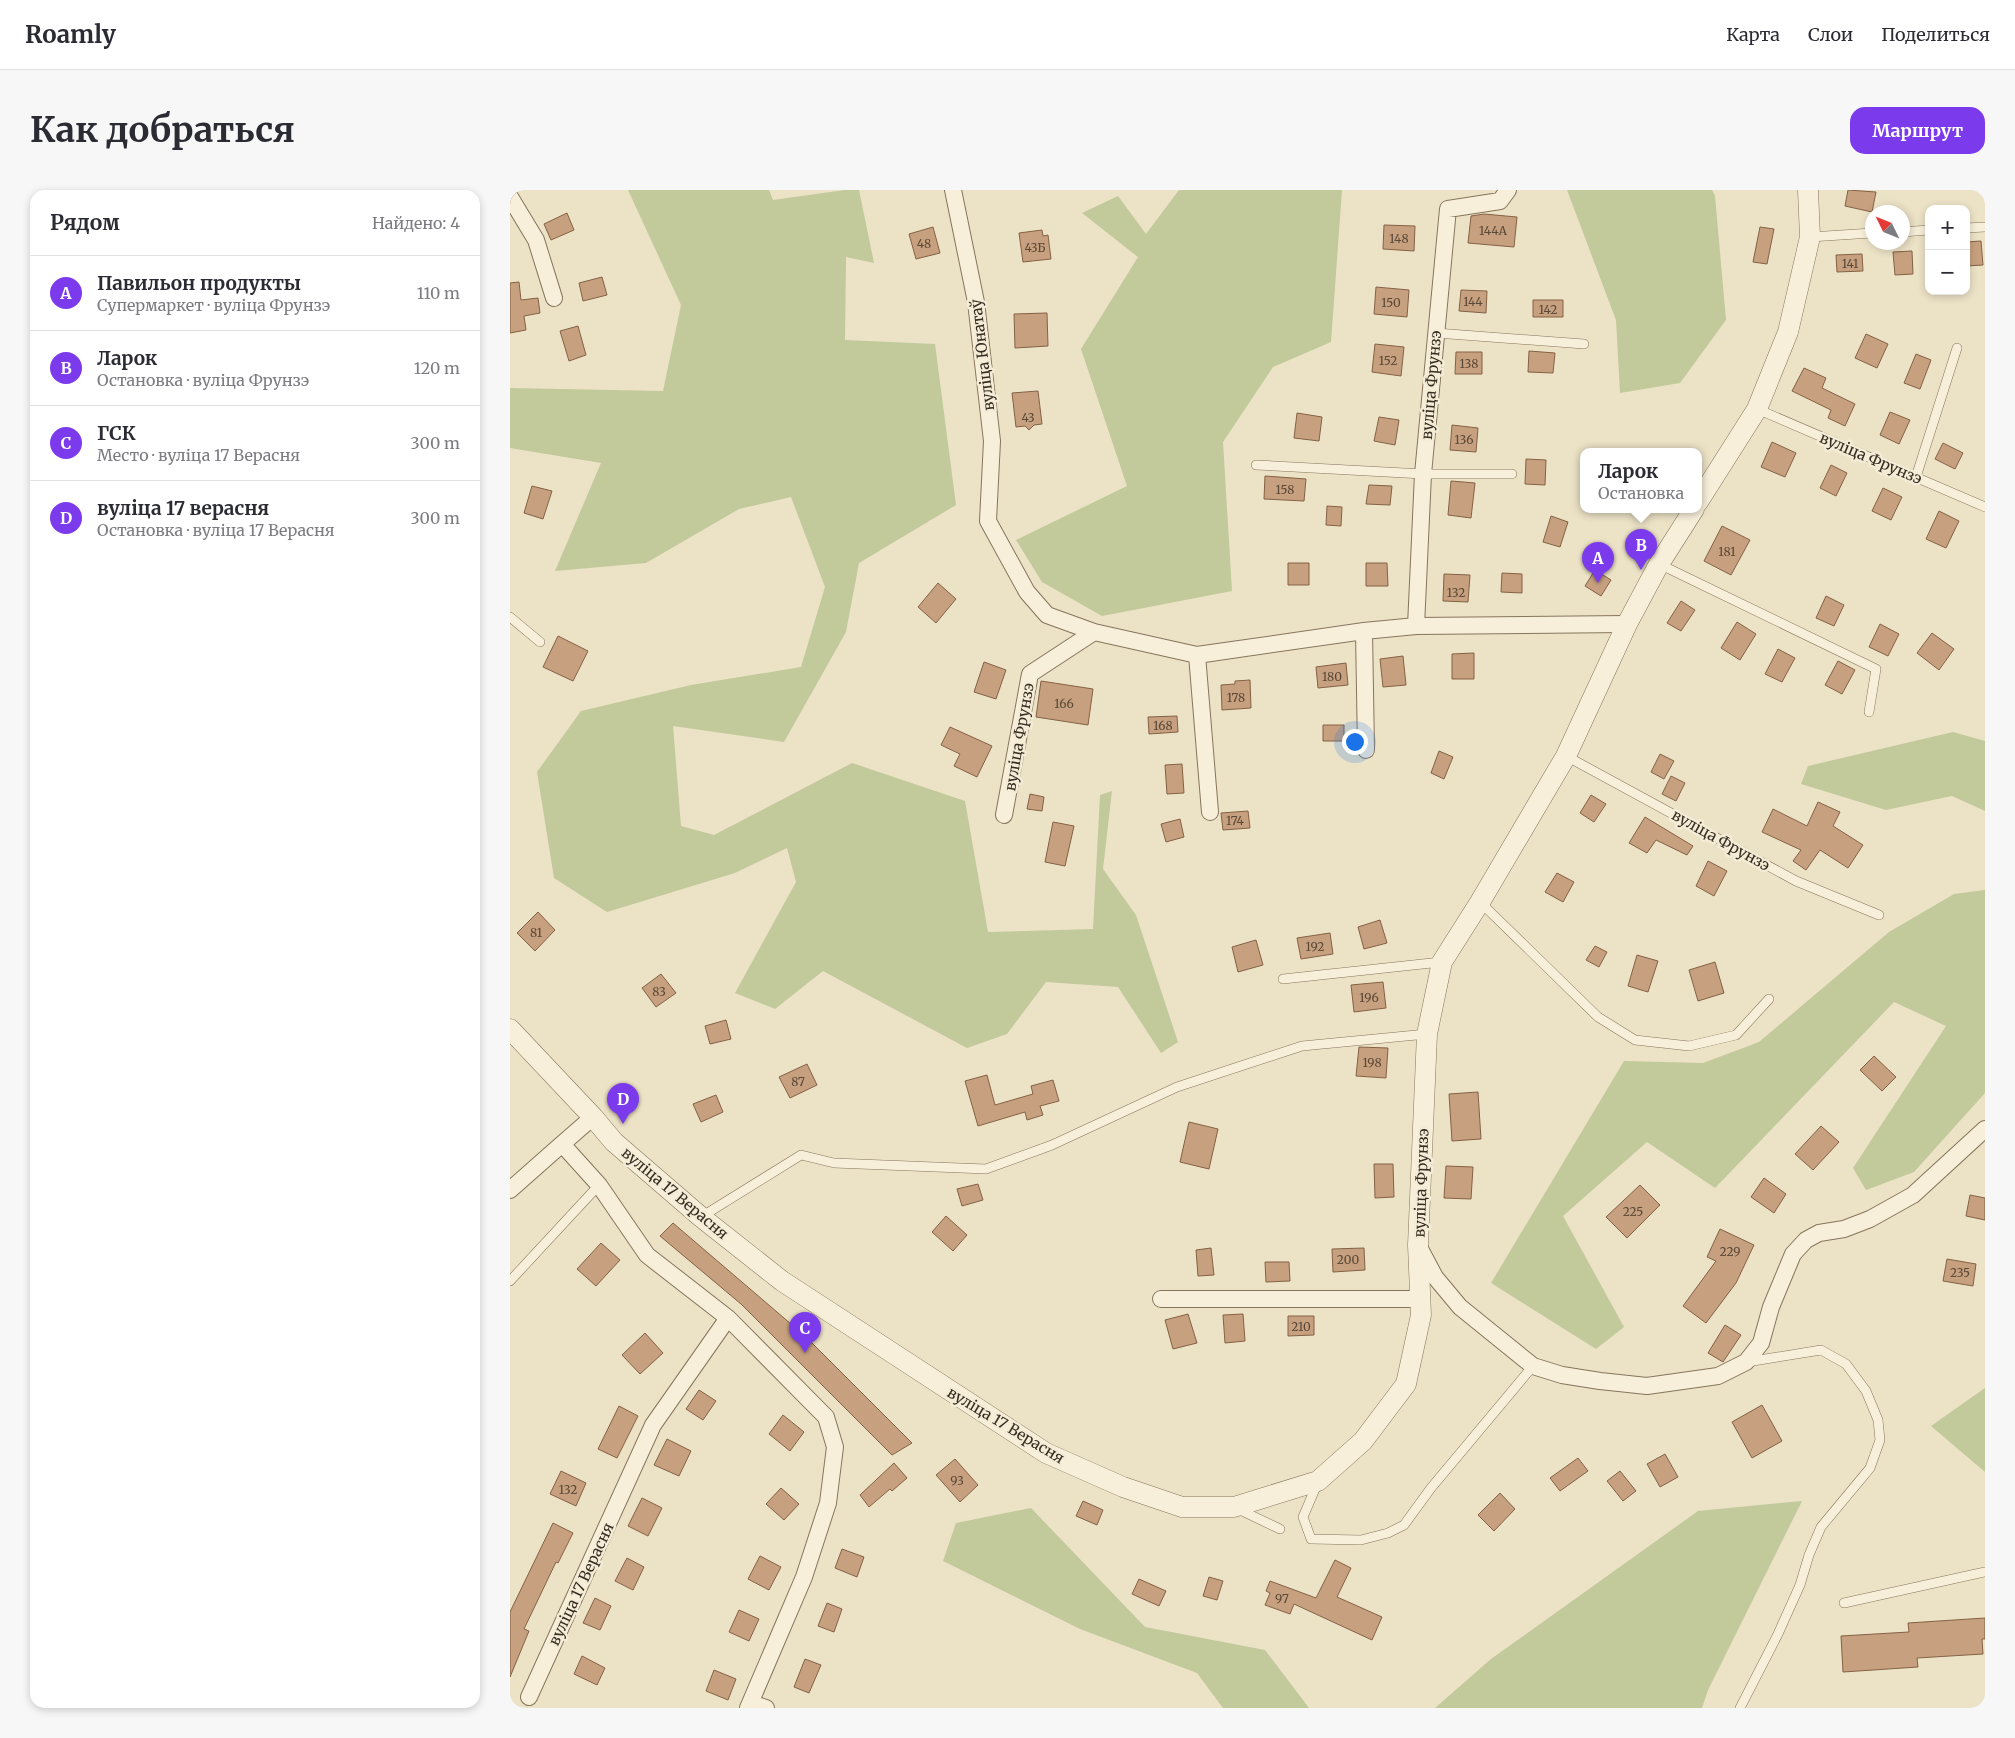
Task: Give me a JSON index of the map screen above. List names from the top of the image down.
{
  "streets": {
    "street": ["вуліца Юнатаў", "вуліца Фрунзэ", "вуліца 17 Верасня"]
  },
  "crossings": [
    ["вуліца Юнатаў", "вуліца Фрунзэ"],
    ["вуліца Фрунзэ", "вуліца 17 Верасня"]
  ],
  "house_numbers": [
    "144А",
    "148",
    "48",
    "43Б",
    "141",
    "144",
    "150",
    "142",
    "152",
    "138",
    "43",
    "136",
    "158",
    "181",
    "132",
    "180",
    "178",
    "166",
    "168",
    "174",
    "81",
    "192",
    "83",
    "196",
    "198",
    "87",
    "225",
    "229",
    "200",
    "235",
    "210",
    "93",
    "132",
    "97"
  ],
  "north": "top left",
  "page": {
    "header": "Roamly",
    "nav": ["Карта", "Слои", "Поделиться"],
    "buttons": "Маршрут",
    "title": "Как добраться",
    "heading": ["Рядом", "Найдено: 4"],
    "map_buttons": ["+", "−"],
    "list": [
      {
        "mark": "A",
        "name": "Павильон продукты",
        "note": "Супермаркет · вуліца Фрунзэ",
        "value": "110 m"
      },
      {
        "mark": "B",
        "name": "Ларок",
        "note": "Остановка · вуліца Фрунзэ",
        "value": "120 m"
      },
      {
        "mark": "C",
        "name": "ГСК",
        "note": "Место · вуліца 17 Верасня",
        "value": "300 m"
      },
      {
        "mark": "D",
        "name": "вуліца 17 верасня",
        "note": "Остановка · вуліца 17 Верасня",
        "value": "300 m"
      }
    ],
    "popup": ["Ларок", "Остановка"],
    "pins": [
      "B",
      "A",
      "D",
      "C"
    ]
  }
}
